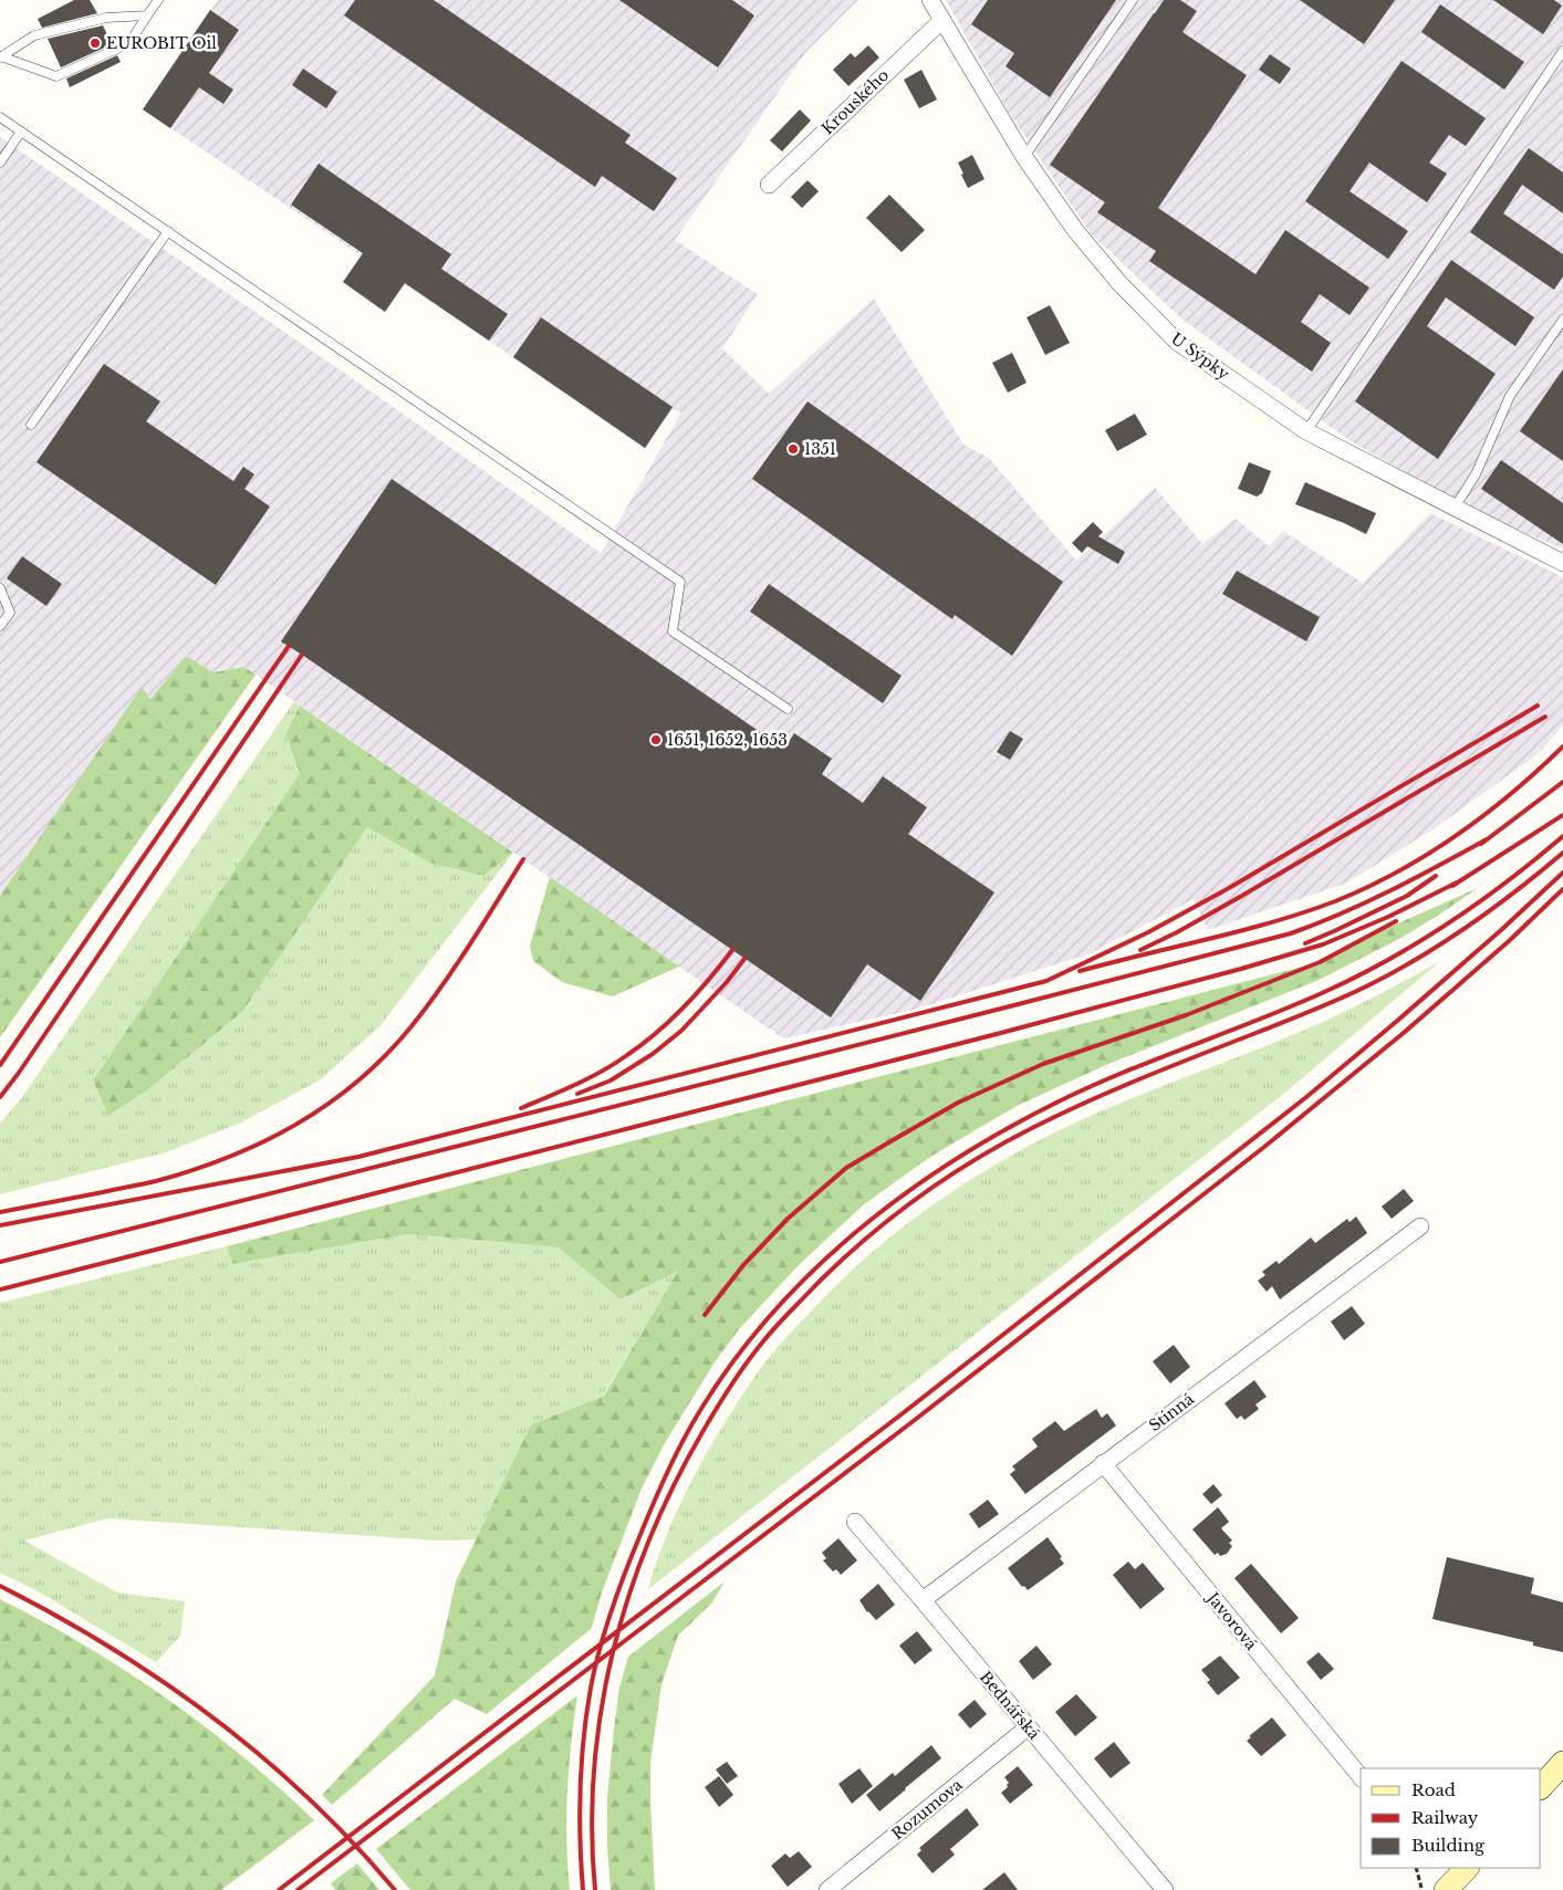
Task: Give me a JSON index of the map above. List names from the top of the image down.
{
  "streets": {
    "street": [
      "Krouského",
      "U Sýpky",
      "Stinná",
      "Javorová",
      "Bednářská",
      "Rozumova"
    ]
  },
  "crossings": [
    ["Krouského", "U Sýpky"],
    ["Stinná", "Javorová"],
    ["Stinná", "Bednářská"],
    ["Bednářská", "Rozumova"]
  ],
  "places": ["EUROBIT Oil", "1351", "1651, 1652, 1653"],
  "legend": ["Road", "Railway", "Building"]
}
